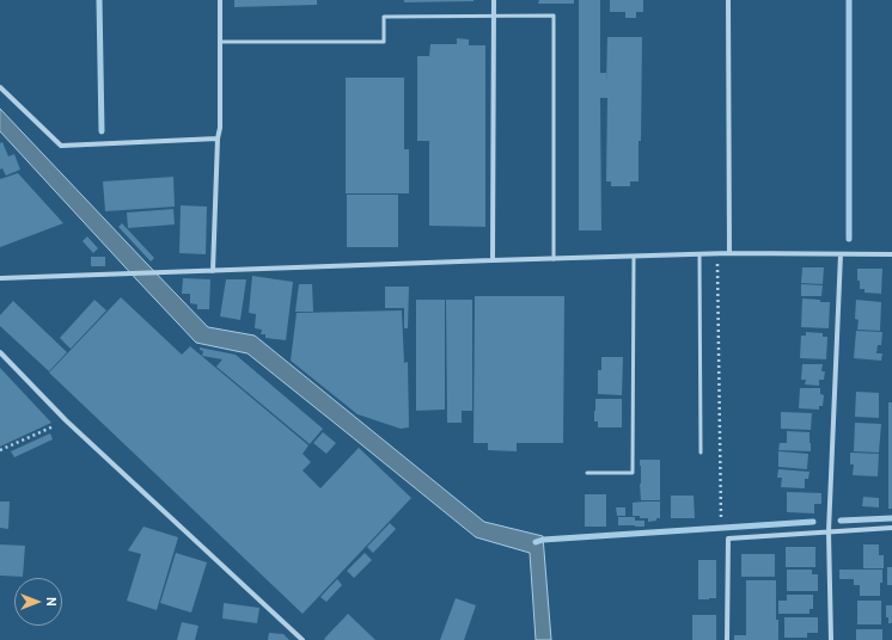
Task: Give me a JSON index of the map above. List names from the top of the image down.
{
  "north": "right"
}
